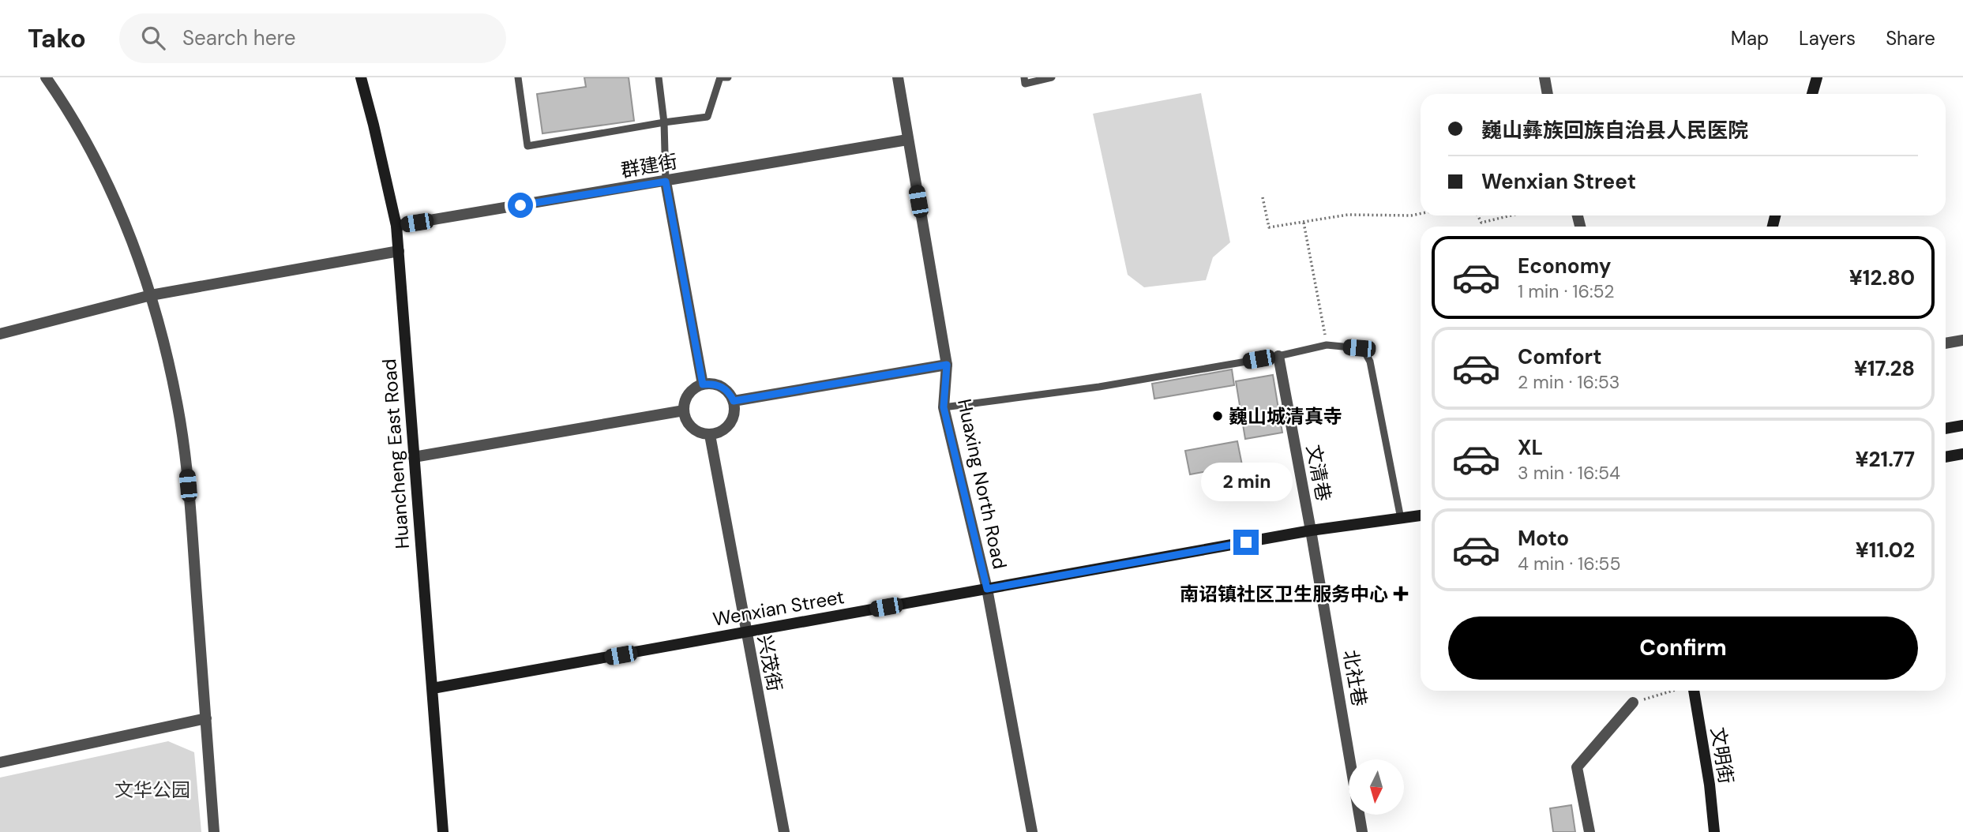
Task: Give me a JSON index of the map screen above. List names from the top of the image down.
{
  "streets": {
    "main road": ["Huancheng East Road", "Wenxian Street", "文明街"],
    "street": [
      "群建街",
      "文清巷",
      "Huaxing North Road",
      "兴茂街",
      "北社巷"
    ]
  },
  "crossings": [
    ["群建街", "Huancheng East Road"],
    ["群建街", "Huaxing North Road"],
    ["Huancheng East Road", "Wenxian Street"],
    ["文清巷", "Wenxian Street"],
    ["文清巷", "北社巷"],
    ["Huaxing North Road", "Wenxian Street"],
    ["Wenxian Street", "兴茂街"],
    ["Wenxian Street", "北社巷"]
  ],
  "parks": ["文华公园"],
  "places": {
    "other": ["巍山城清真寺"],
    "health": ["南诏镇社区卫生服务中心"]
  },
  "north": "bottom",
  "page": {
    "header": "Tako",
    "search": "Search here",
    "nav": ["Map", "Layers", "Share"],
    "banner": ["巍山彝族回族自治县人民医院", "Wenxian Street"],
    "list": [
      {
        "name": "Economy",
        "note": "1 min · 16:52",
        "value": "¥12.80"
      },
      {
        "name": "Comfort",
        "note": "2 min · 16:53",
        "value": "¥17.28"
      },
      {
        "name": "XL",
        "note": "3 min · 16:54",
        "value": "¥21.77"
      },
      {
        "name": "Moto",
        "note": "4 min · 16:55",
        "value": "¥11.02"
      }
    ],
    "bubble": "2 min",
    "buttons": "Confirm"
  }
}
